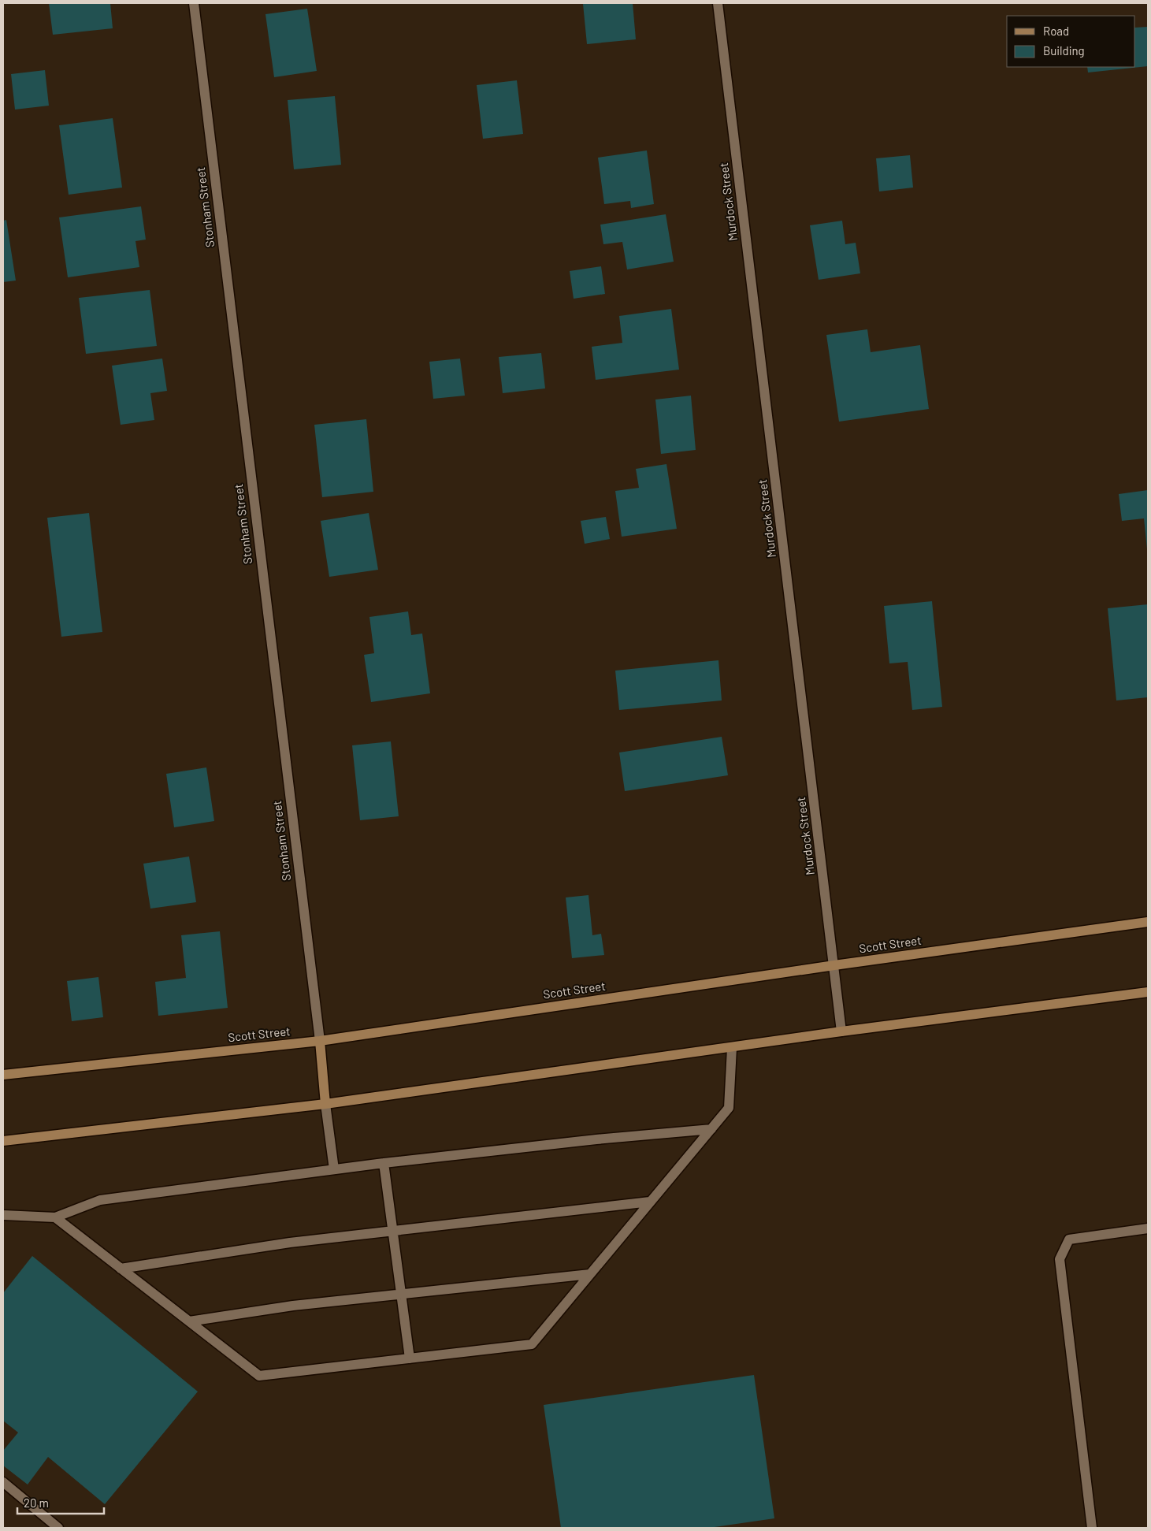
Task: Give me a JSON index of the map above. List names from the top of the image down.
{
  "streets": {
    "main road": ["Scott Street"],
    "street": ["Murdock Street", "Stonham Street"]
  },
  "crossings": [
    ["Murdock Street", "Scott Street"],
    ["Stonham Street", "Scott Street"]
  ],
  "legend": ["Road", "Building"],
  "scale_bar": "20 m"
}
